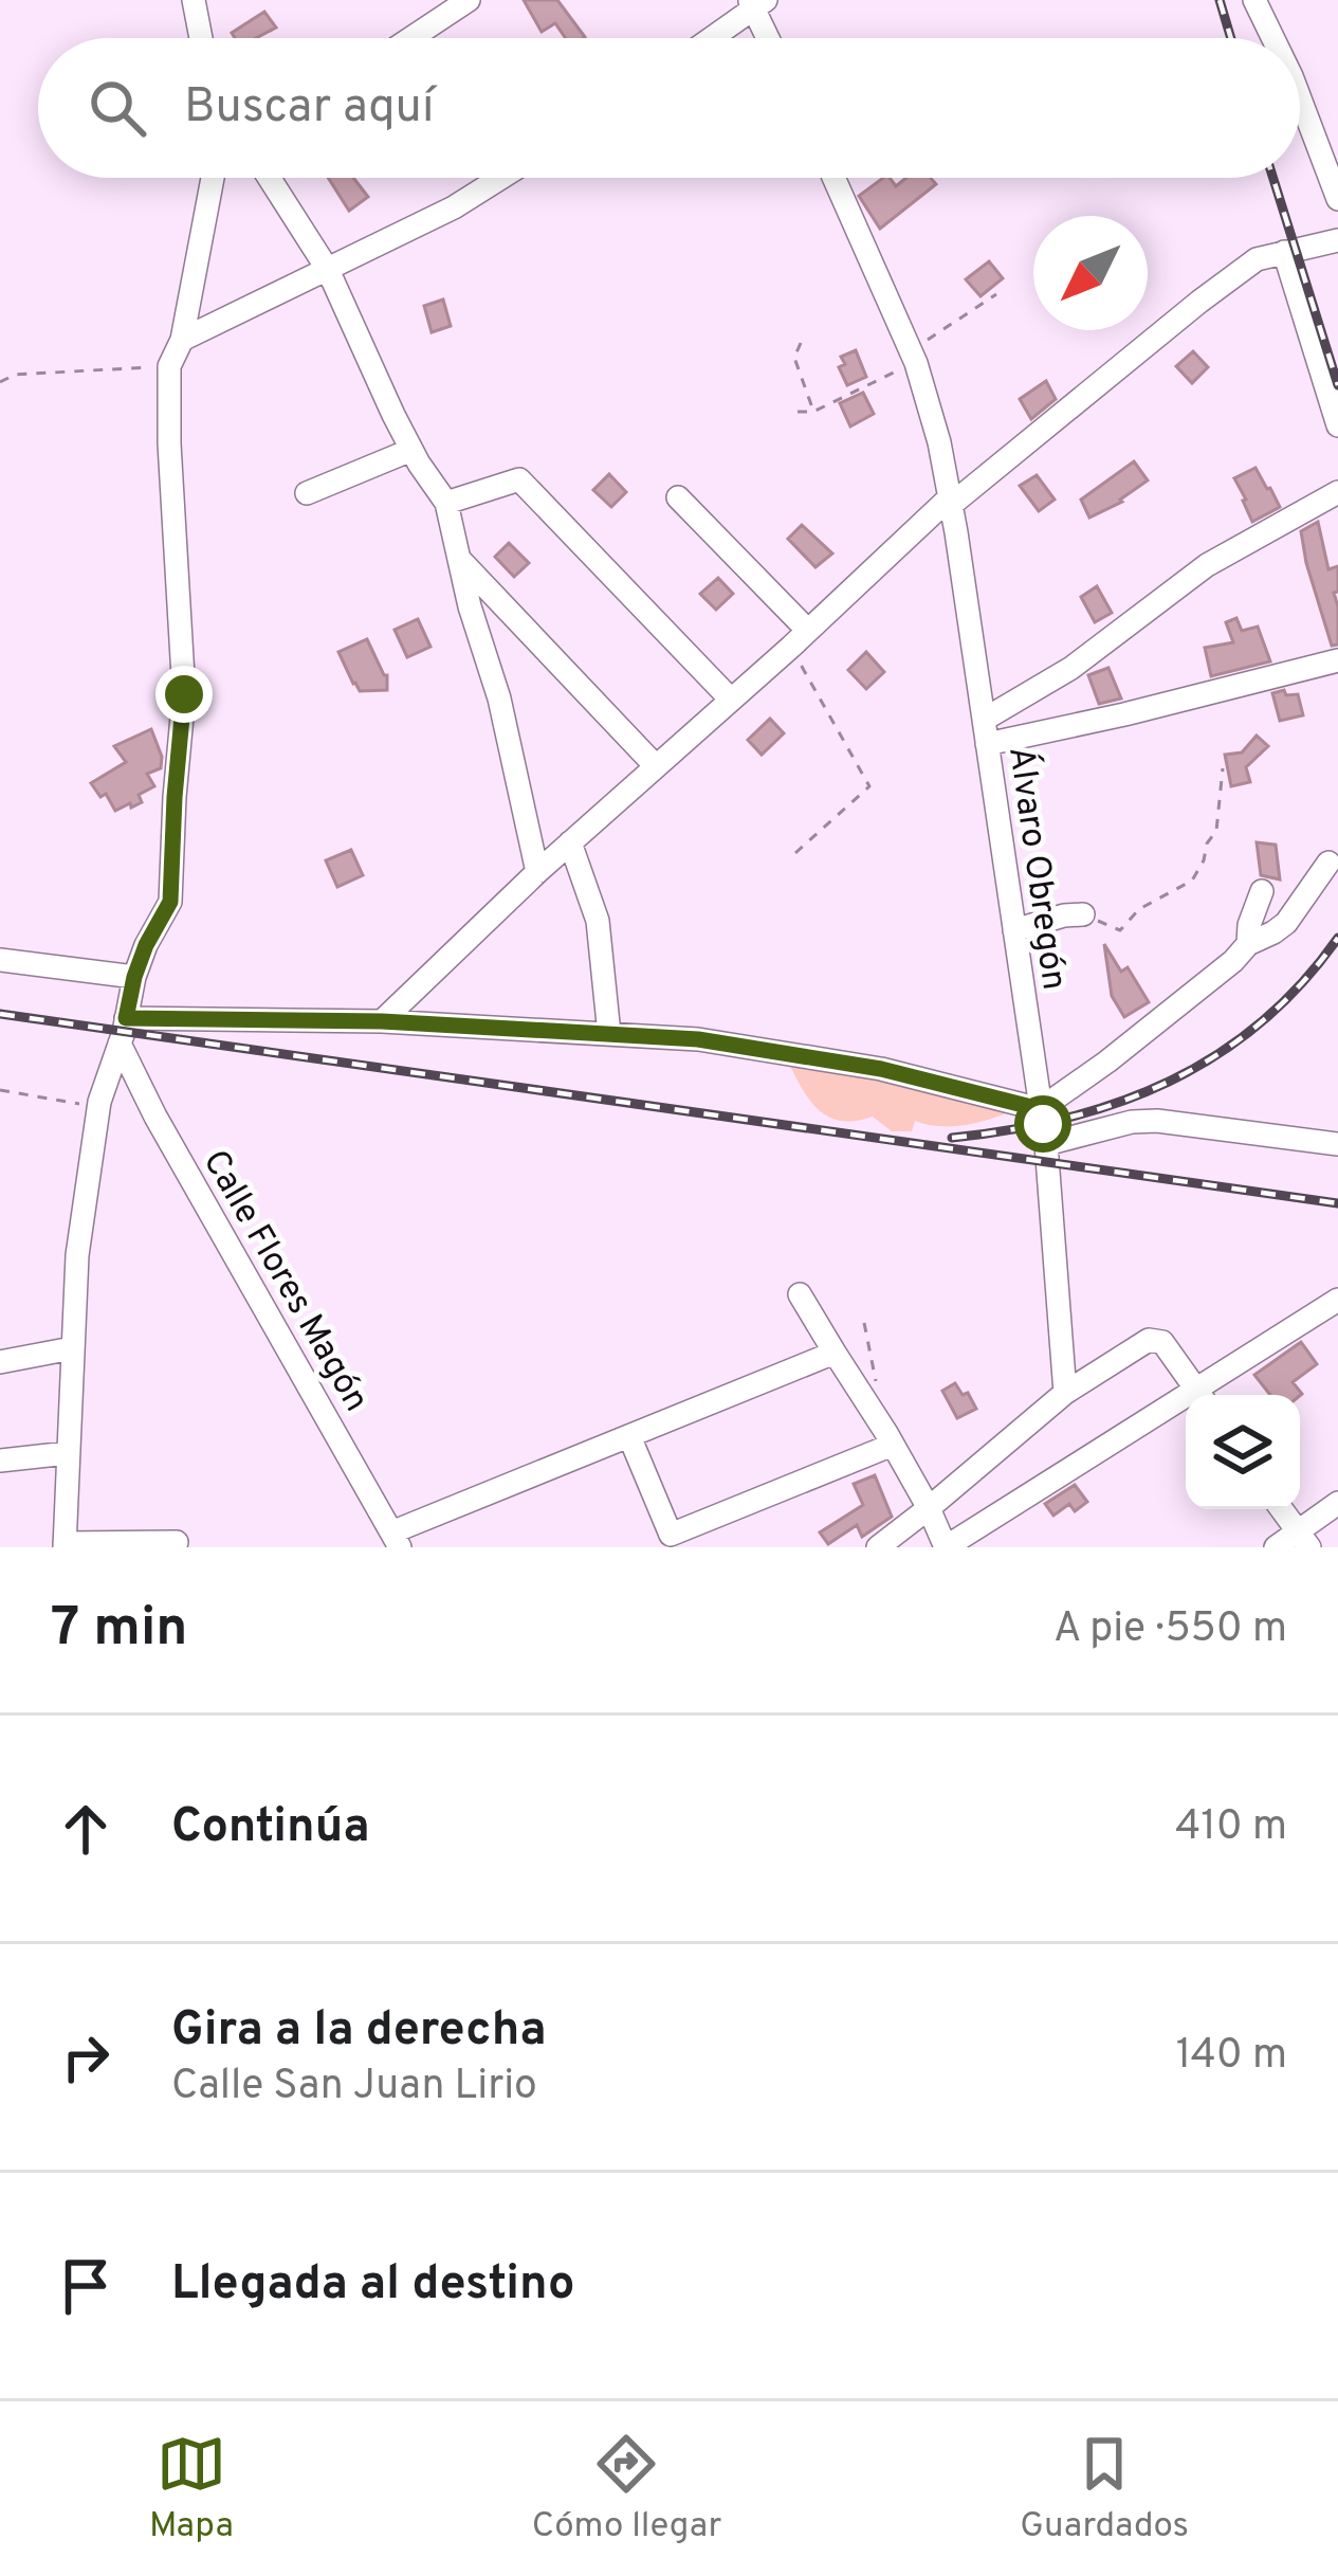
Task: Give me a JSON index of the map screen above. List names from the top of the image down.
{
  "streets": {
    "street": ["Álvaro Obregón", "Calle Flores Magón"]
  },
  "north": "bottom left",
  "page": {
    "search": "Buscar aquí",
    "heading": ["7 min", "A pie · 550 m"],
    "list": [
      ["Continúa", "410 m"],
      ["Gira a la derecha", "Calle San Juan Lirio", "140 m"],
      "Llegada al destino"
    ],
    "nav": ["Mapa", "Cómo llegar", "Guardados"]
  }
}
